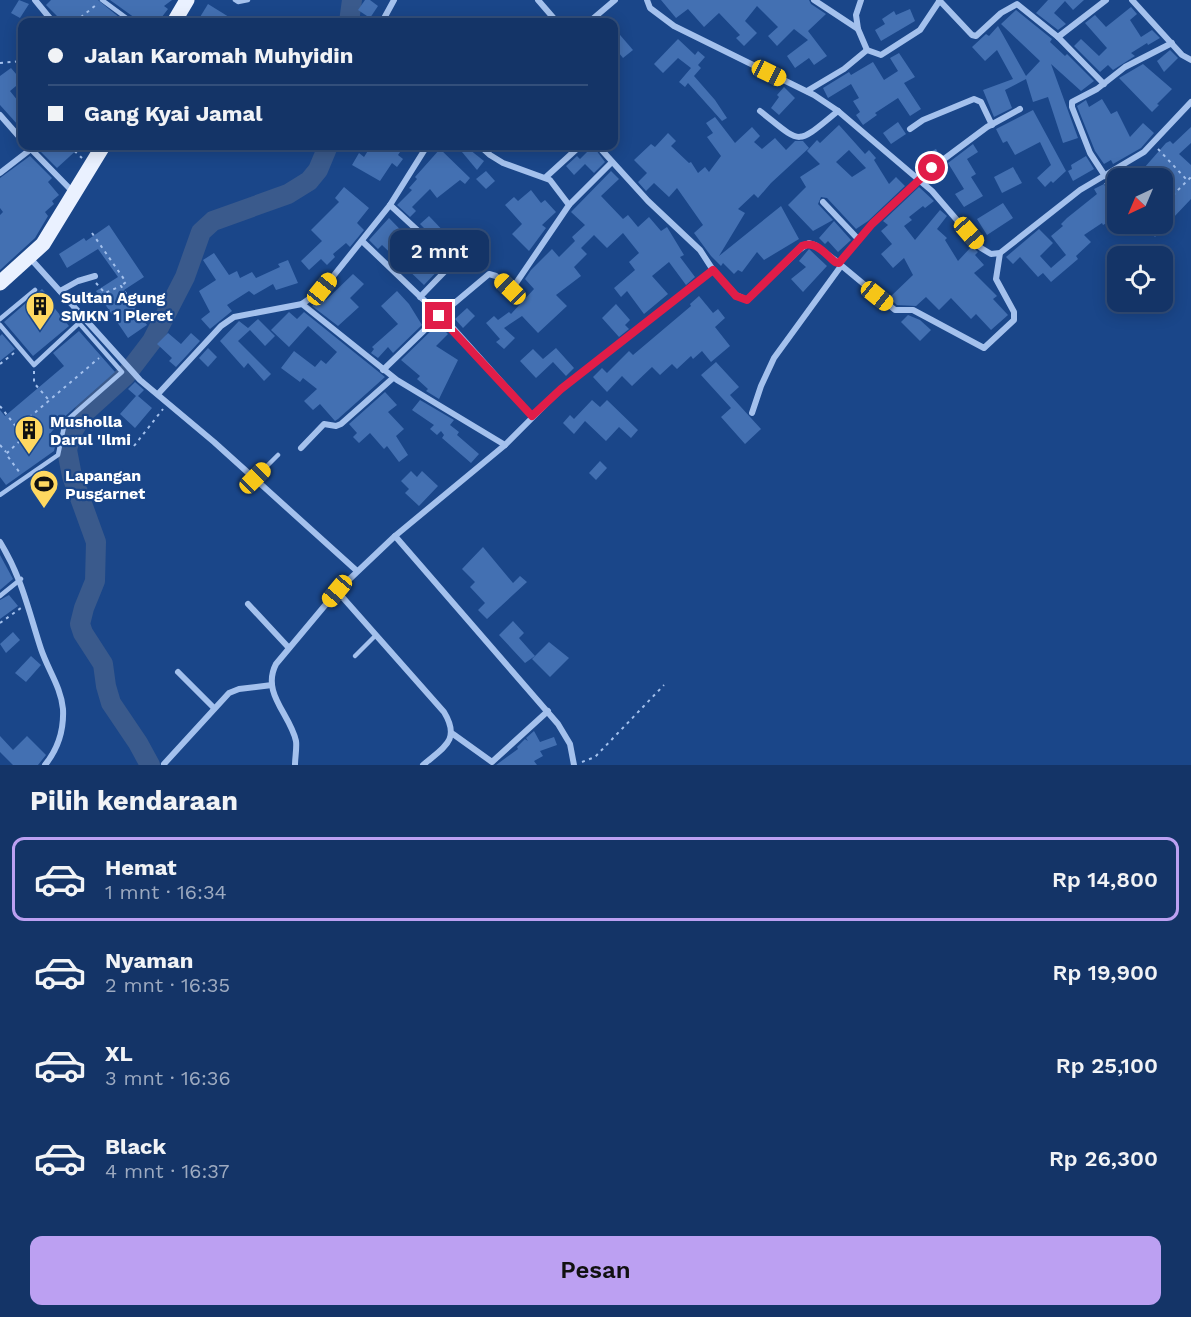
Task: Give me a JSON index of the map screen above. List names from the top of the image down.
{
  "places": {
    "building": ["Sultan Agung SMKN 1 Pleret", "Musholla Darul 'Ilmi"],
    "sports": ["Lapangan Pusgarnet"]
  },
  "north": "bottom left",
  "page": {
    "banner": ["Jalan Karomah Muhyidin", "Gang Kyai Jamal"],
    "bubble": "2 mnt",
    "heading": "Pilih kendaraan",
    "list": [
      {
        "name": "Hemat",
        "note": "1 mnt · 16:34",
        "value": "Rp 14,800"
      },
      {
        "name": "Nyaman",
        "note": "2 mnt · 16:35",
        "value": "Rp 19,900"
      },
      {
        "name": "XL",
        "note": "3 mnt · 16:36",
        "value": "Rp 25,100"
      },
      {
        "name": "Black",
        "note": "4 mnt · 16:37",
        "value": "Rp 26,300"
      }
    ],
    "buttons": "Pesan"
  }
}
